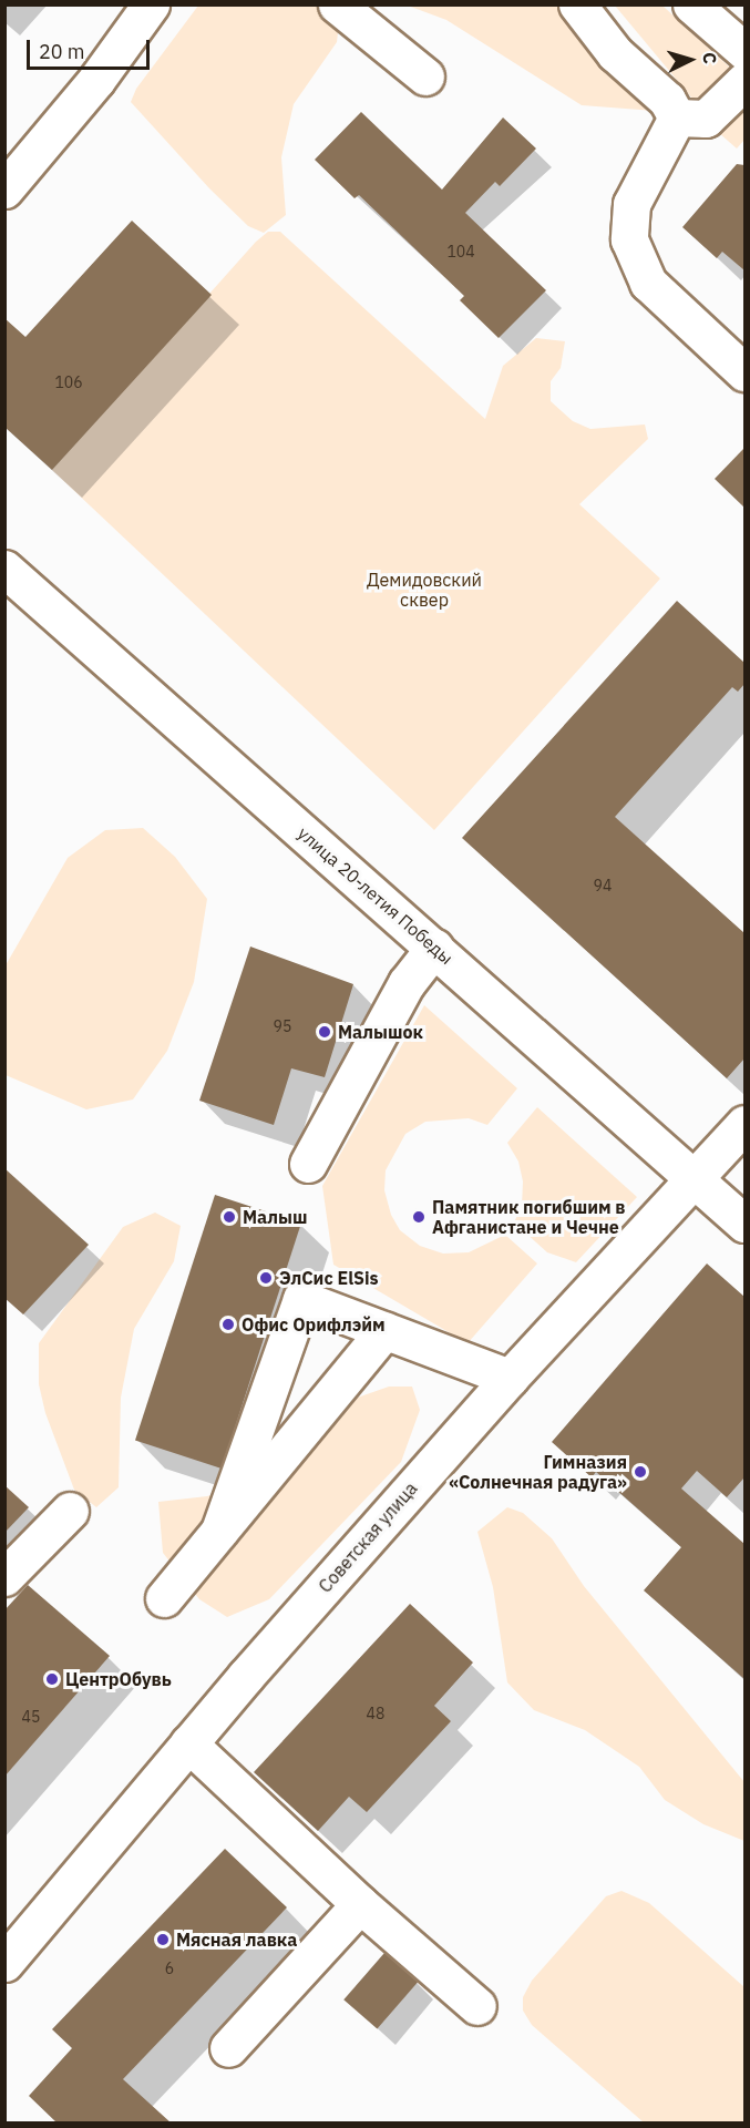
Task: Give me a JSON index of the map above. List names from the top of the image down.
{
  "streets": {
    "street": ["улица 20-летия Победы", "Советская улица"]
  },
  "crossings": [
    ["улица 20-летия Победы", "Советская улица"]
  ],
  "parks": ["Демидовский сквер"],
  "places": [
    "Малышок",
    "Малыш",
    "Памятник погибшим в Афганистане и Чечне",
    "ЭлСис ElSis",
    "Офис Орифлэйм",
    "Гимназия «Солнечная радуга»",
    "ЦентрОбувь",
    "Мясная лавка"
  ],
  "house_numbers": [
    "104",
    "106",
    "94",
    "95",
    "48",
    "45",
    "6"
  ],
  "scale_bar": "20 m",
  "north": "right"
}
